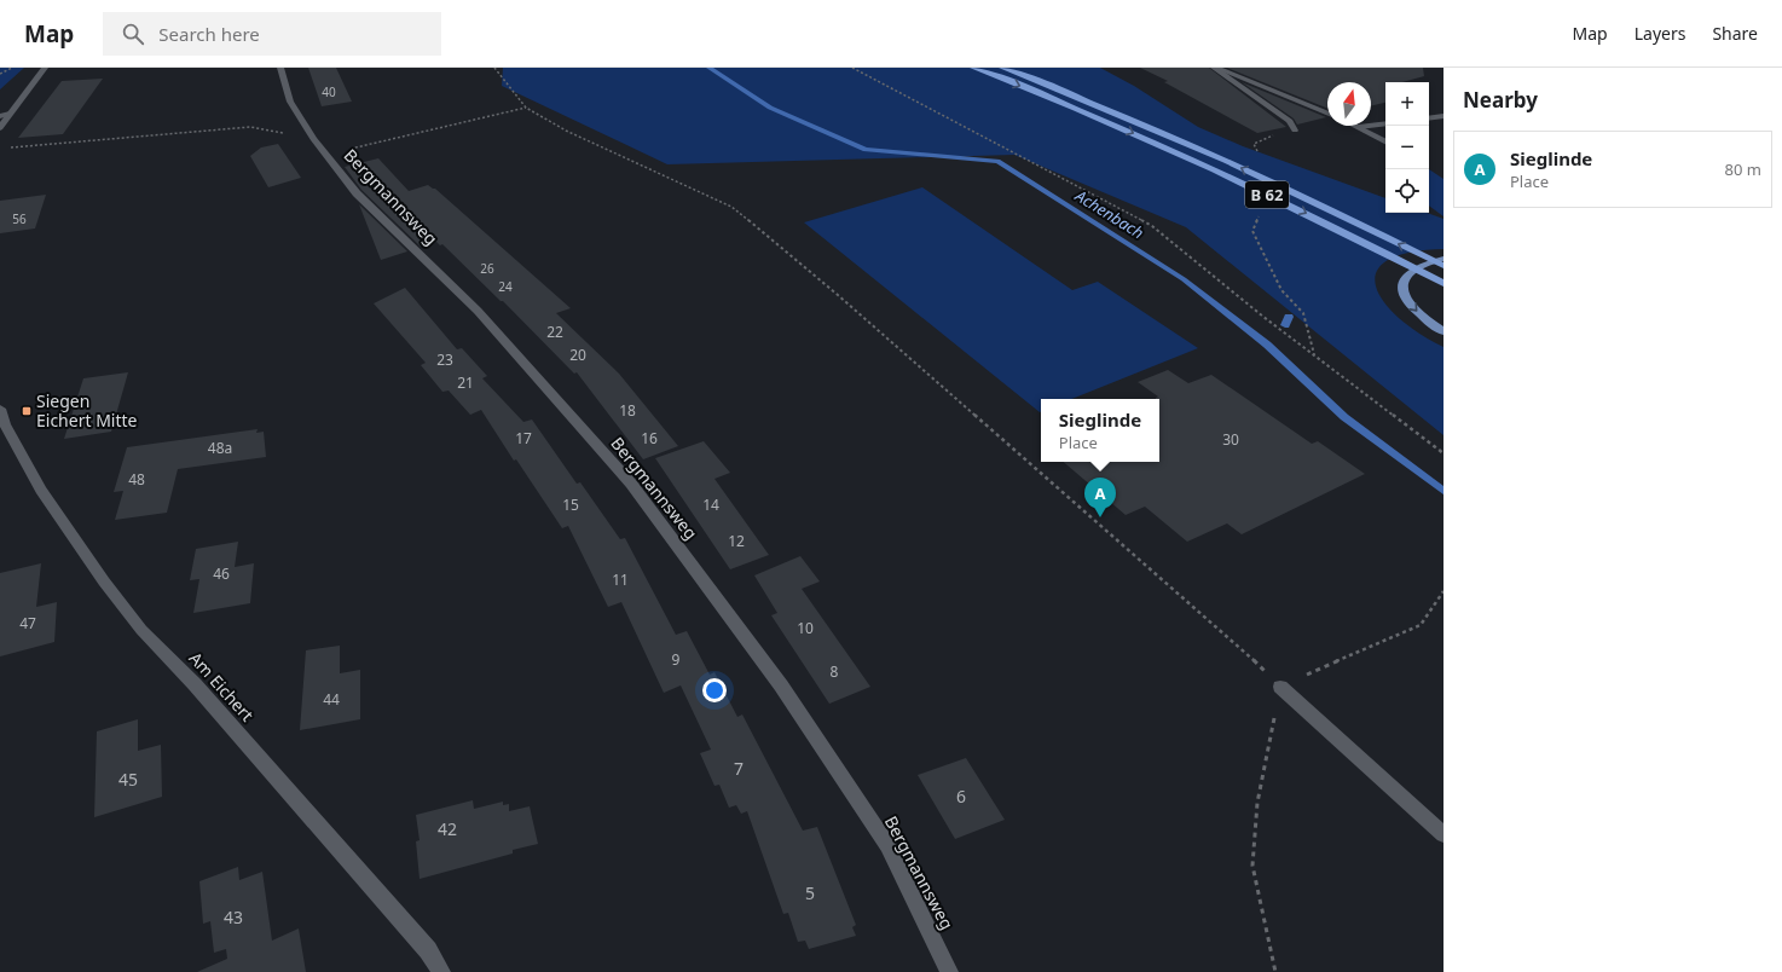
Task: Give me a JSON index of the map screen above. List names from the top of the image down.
{
  "streets": {
    "highway": ["B 62"],
    "street": ["Bergmannsweg", "Am Eichert"]
  },
  "water": ["Achenbach"],
  "places": {
    "transit": ["Siegen Eichert Mitte"]
  },
  "house_numbers": [
    "40",
    "56",
    "26",
    "24",
    "22",
    "20",
    "23",
    "21",
    "18",
    "17",
    "16",
    "30",
    "48a",
    "48",
    "15",
    "14",
    "12",
    "46",
    "11",
    "47",
    "10",
    "9",
    "8",
    "44",
    "7",
    "45",
    "6",
    "42",
    "5",
    "43"
  ],
  "north": "top",
  "page": {
    "header": "Map",
    "search": "Search here",
    "nav": ["Map", "Layers", "Share"],
    "heading": "Nearby",
    "map_buttons": ["+", "−"],
    "list": [
      {
        "mark": "A",
        "name": "Sieglinde",
        "note": "Place",
        "value": "80 m"
      }
    ],
    "popup": ["Sieglinde", "Place"],
    "pins": "A"
  }
}
